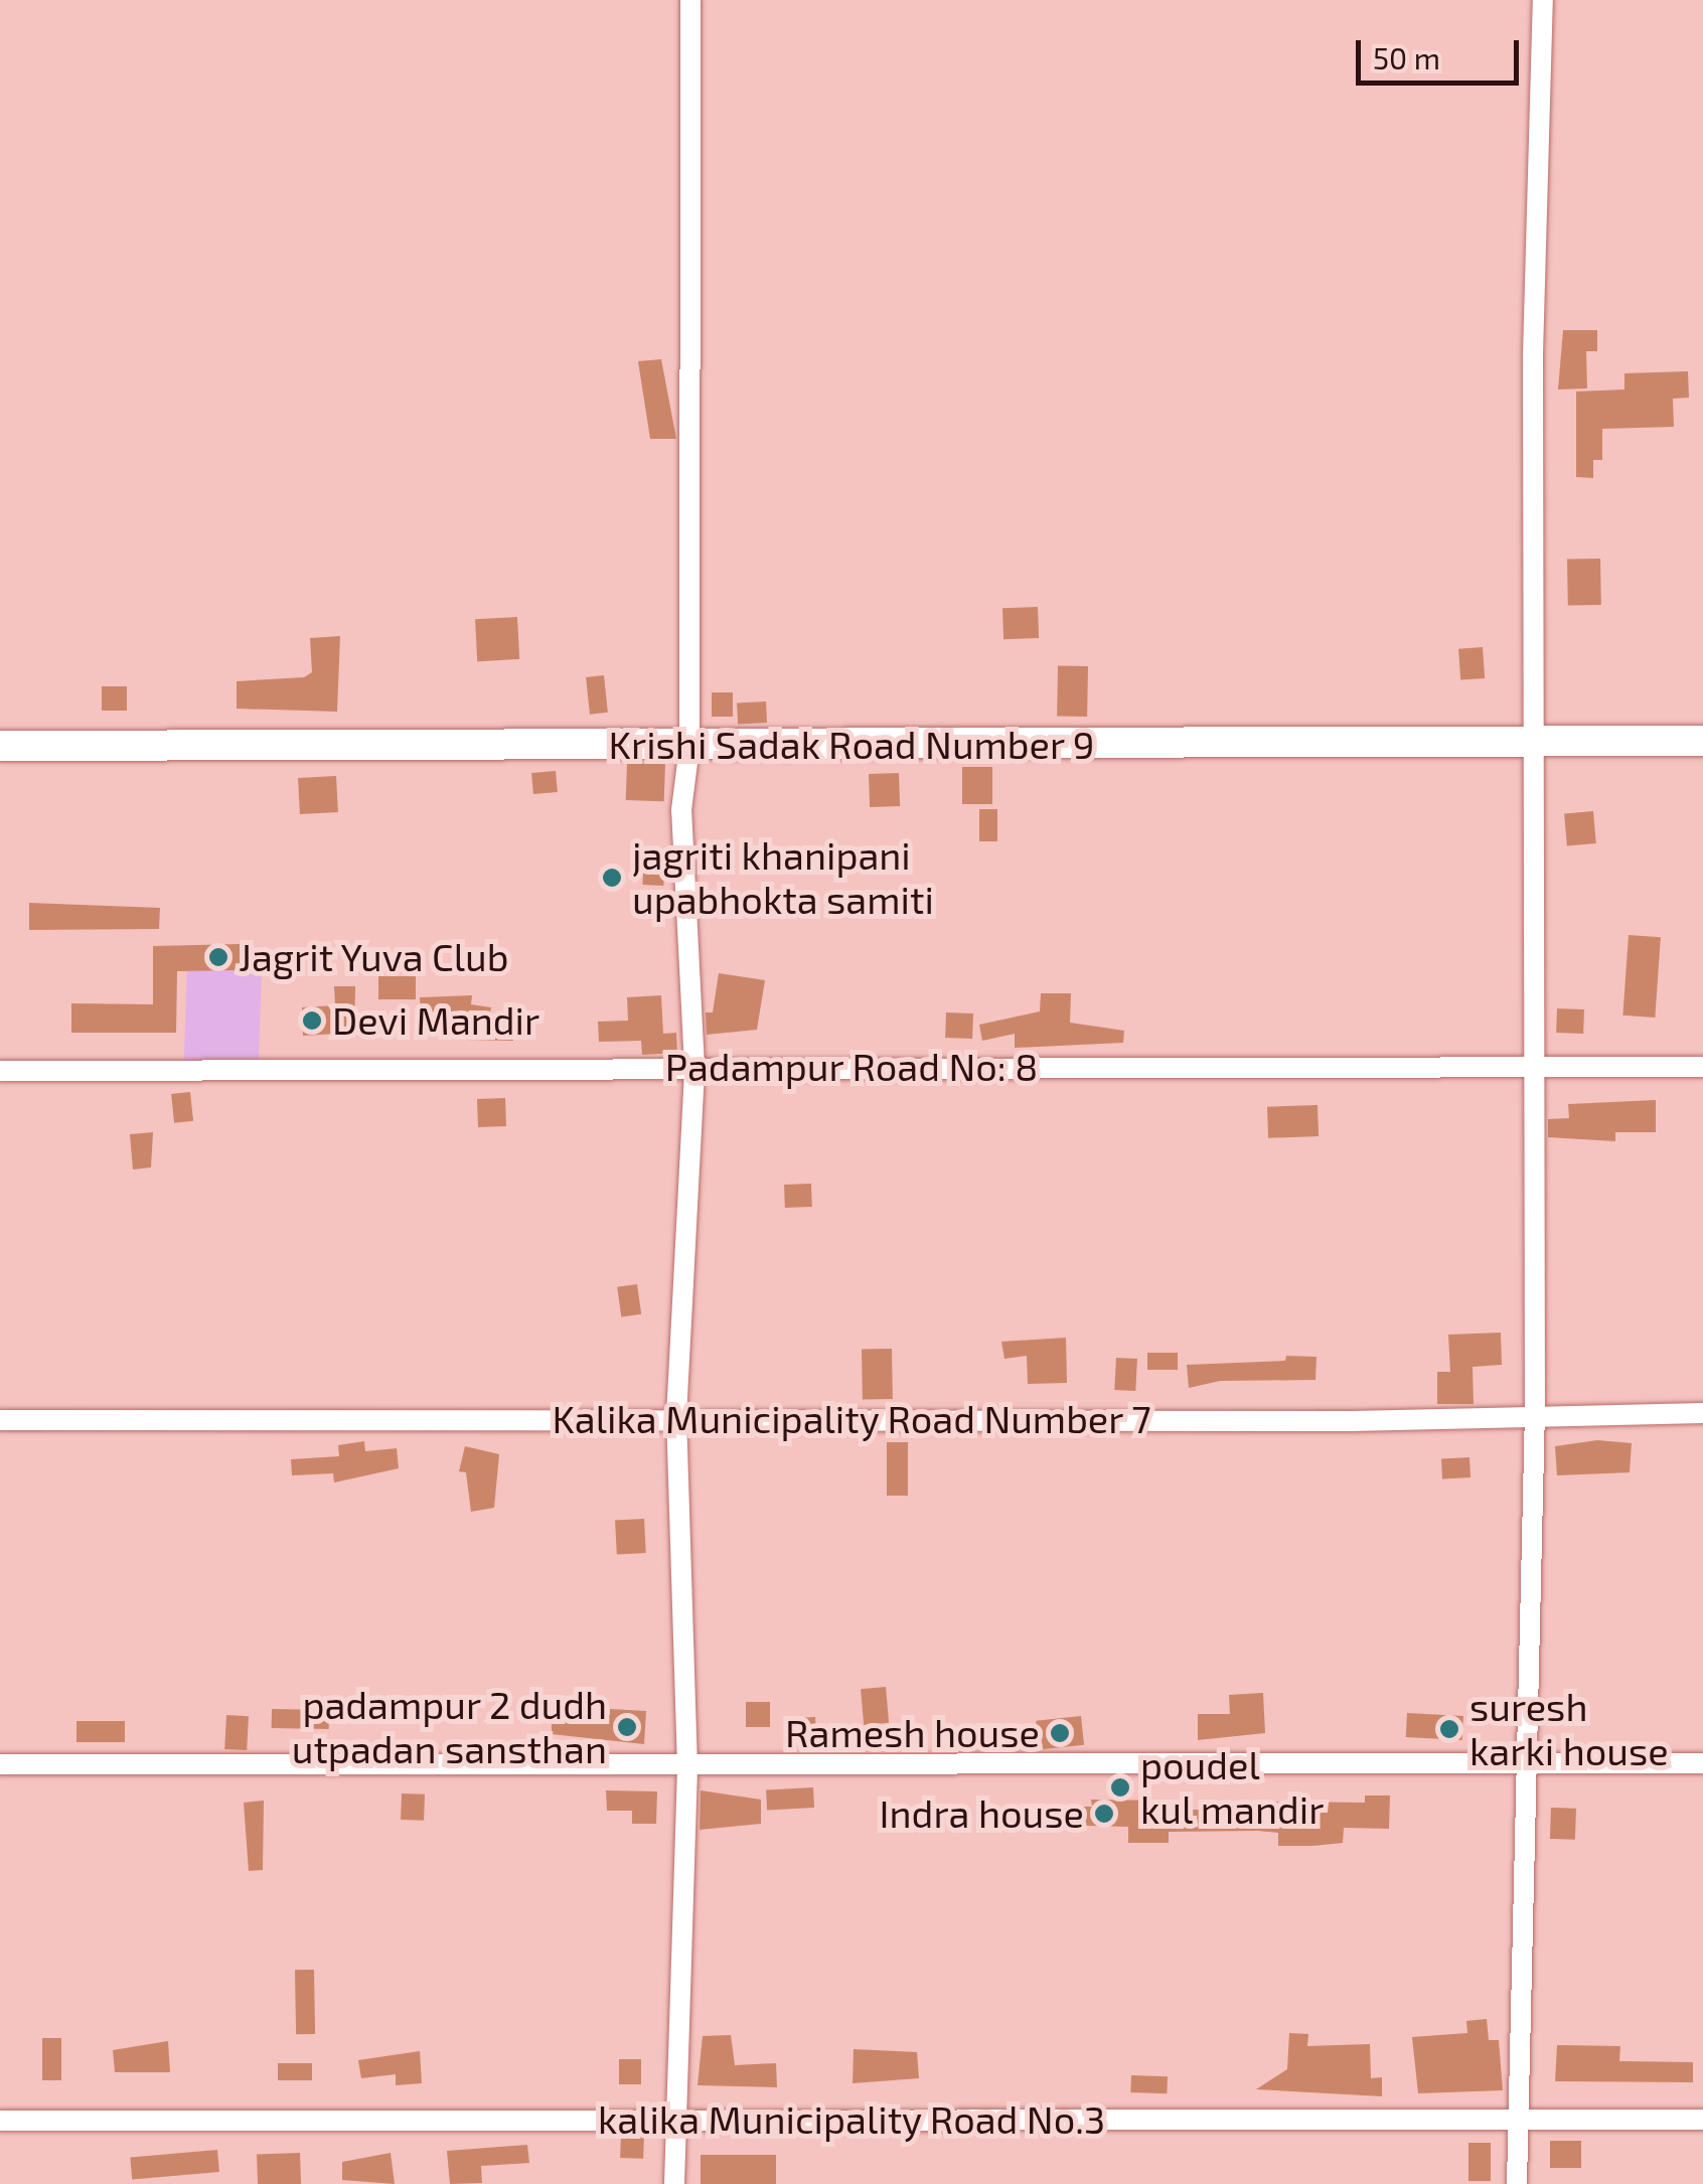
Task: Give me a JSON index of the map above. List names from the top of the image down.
{
  "streets": {
    "street": [
      "Krishi Sadak Road Number 9",
      "Padampur Road No: 8",
      "Kalika Municipality Road Number 7",
      "kalika Municipality Road No.3"
    ]
  },
  "places": [
    "jagriti khanipani upabhokta samiti",
    "Jagrit Yuva Club",
    "Devi Mandir",
    "padampur 2 dudh utpadan sansthan",
    "suresh karki house",
    "Ramesh house",
    "poudel kul mandir",
    "Indra house"
  ],
  "scale_bar": "50 m"
}
